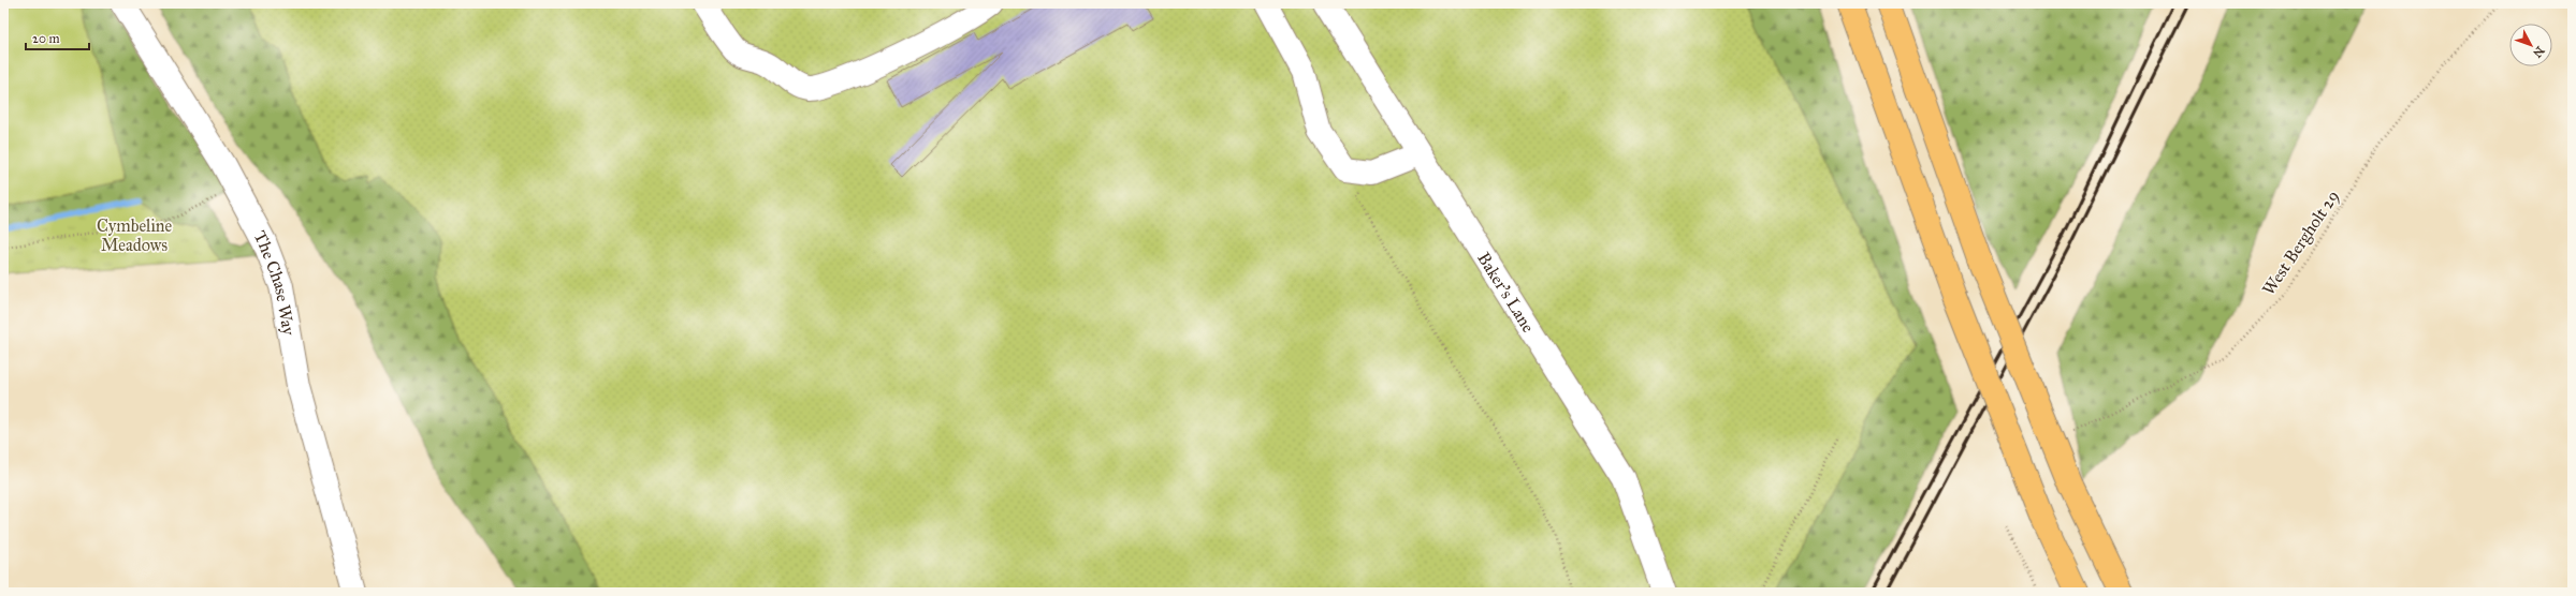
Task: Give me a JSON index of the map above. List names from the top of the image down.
{
  "streets": {
    "street": ["The Chase Way", "Baker's Lane"],
    "path": ["West Bergholt 29"]
  },
  "parks": ["Cymbeline Meadows"],
  "scale_bar": "20 m",
  "north": "bottom right"
}
